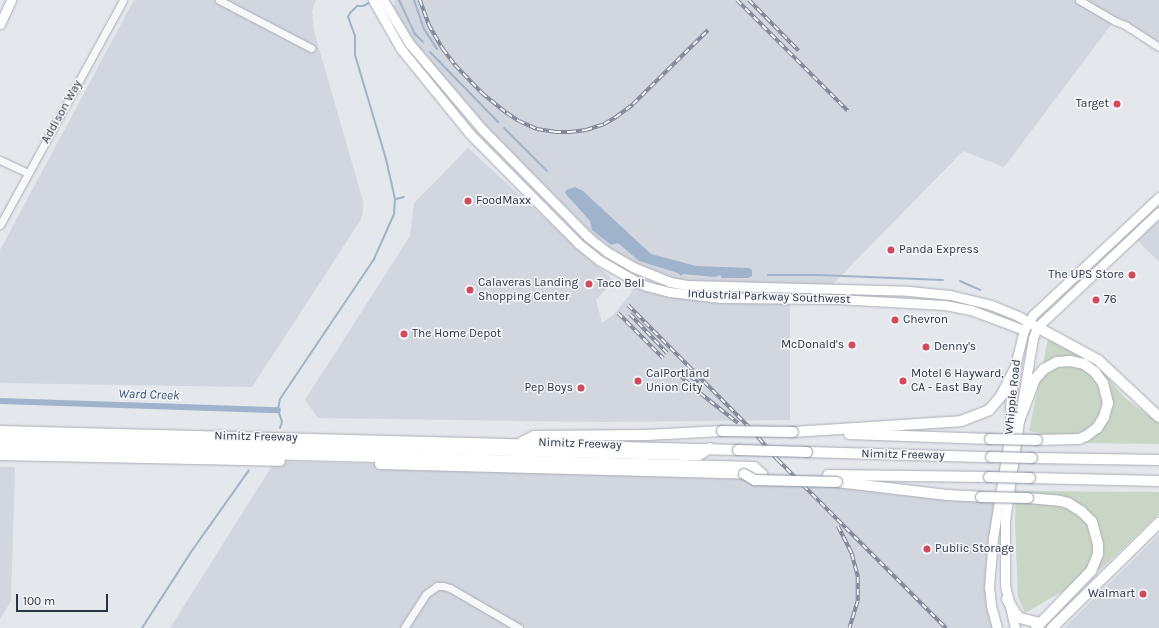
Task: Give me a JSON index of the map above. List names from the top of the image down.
{
  "streets": {
    "highway": ["Nimitz Freeway"],
    "main road": ["Industrial Parkway Southwest", "Whipple Road"],
    "street": ["Addison Way"]
  },
  "crossings": [
    ["Industrial Parkway Southwest", "Whipple Road"]
  ],
  "water": ["Ward Creek"],
  "places": [
    "Target",
    "FoodMaxx",
    "Panda Express",
    "The UPS Store",
    "Taco Bell",
    "Calaveras Landing Shopping Center",
    "76",
    "Chevron",
    "The Home Depot",
    "McDonald's",
    "Denny's",
    "CalPortland Union City",
    "Motel 6 Hayward, CA - East Bay",
    "Pep Boys",
    "Public Storage",
    "Walmart"
  ],
  "scale_bar": "100 m"
}
